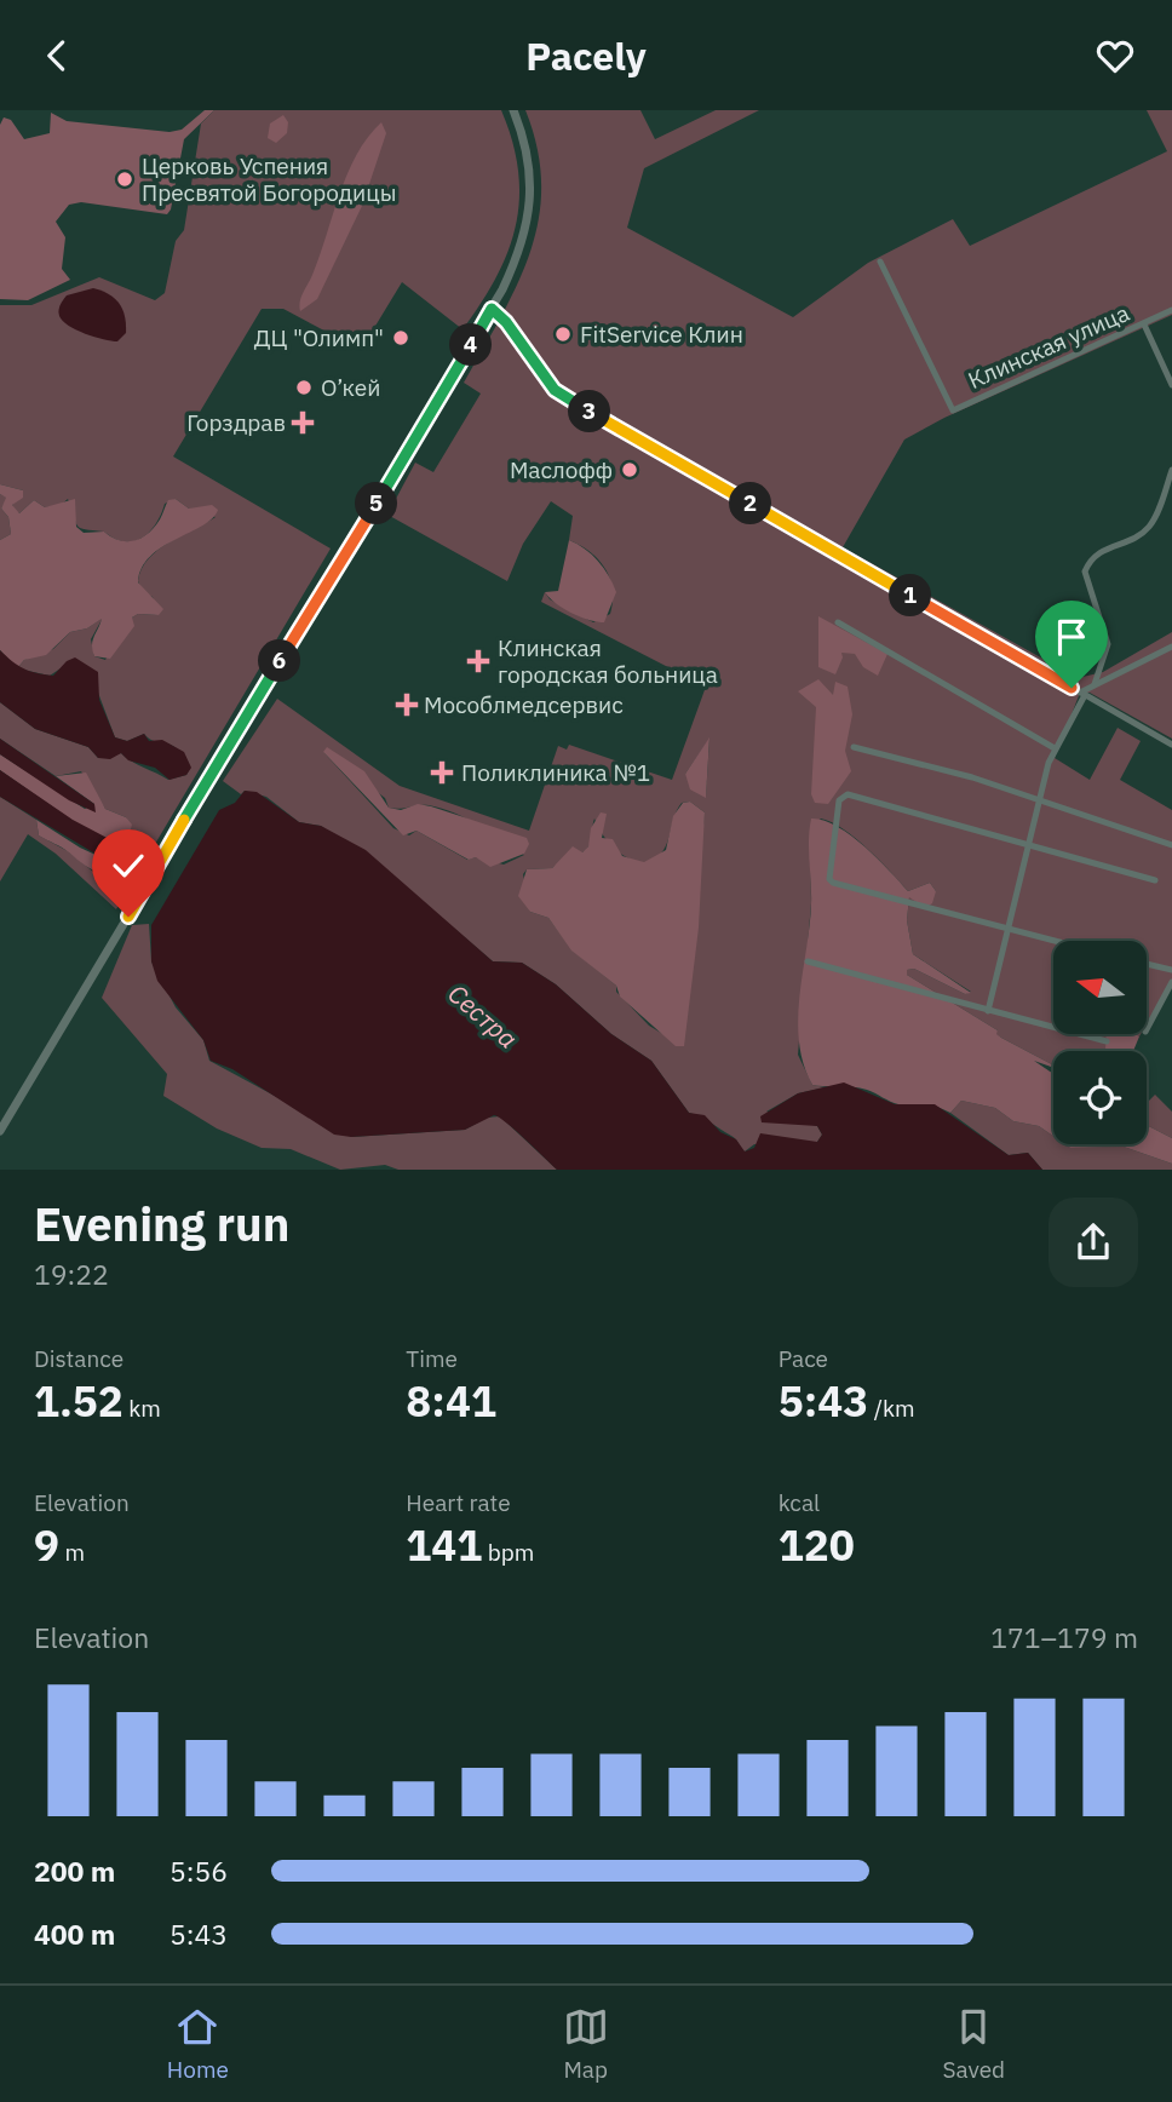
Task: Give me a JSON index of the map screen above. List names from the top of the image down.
{
  "streets": {
    "street": ["Клинская улица"]
  },
  "water": ["Сестра"],
  "places": {
    "other": [
      "Церковь Успения Пресвятой Богородицы",
      "FitService Клин",
      "ДЦ \"Олимп\"",
      "О’кей",
      "Маслофф"
    ],
    "health": [
      "Горздрав",
      "Клинская городская больница",
      "Мособлмедсервис",
      "Поликлиника №1"
    ]
  },
  "north": "left",
  "page": {
    "header": "Pacely",
    "pins": [
      "4",
      "3",
      "2",
      "5",
      "1",
      "6"
    ],
    "heading": ["Evening run", "19:22"],
    "stats": [
      ["Distance", "1.52 km"],
      ["Time", "8:41"],
      ["Pace", "5:43 /km"],
      ["Elevation", "9 m"],
      ["Heart rate", "141 bpm"],
      ["kcal", "120"]
    ],
    "chart": ["Elevation", "171–179 m"],
    "list": [
      {
        "name": "200 m",
        "note": "5:56"
      },
      {
        "name": "400 m",
        "note": "5:43"
      }
    ],
    "tabs": ["Home", "Map", "Saved"]
  }
}
